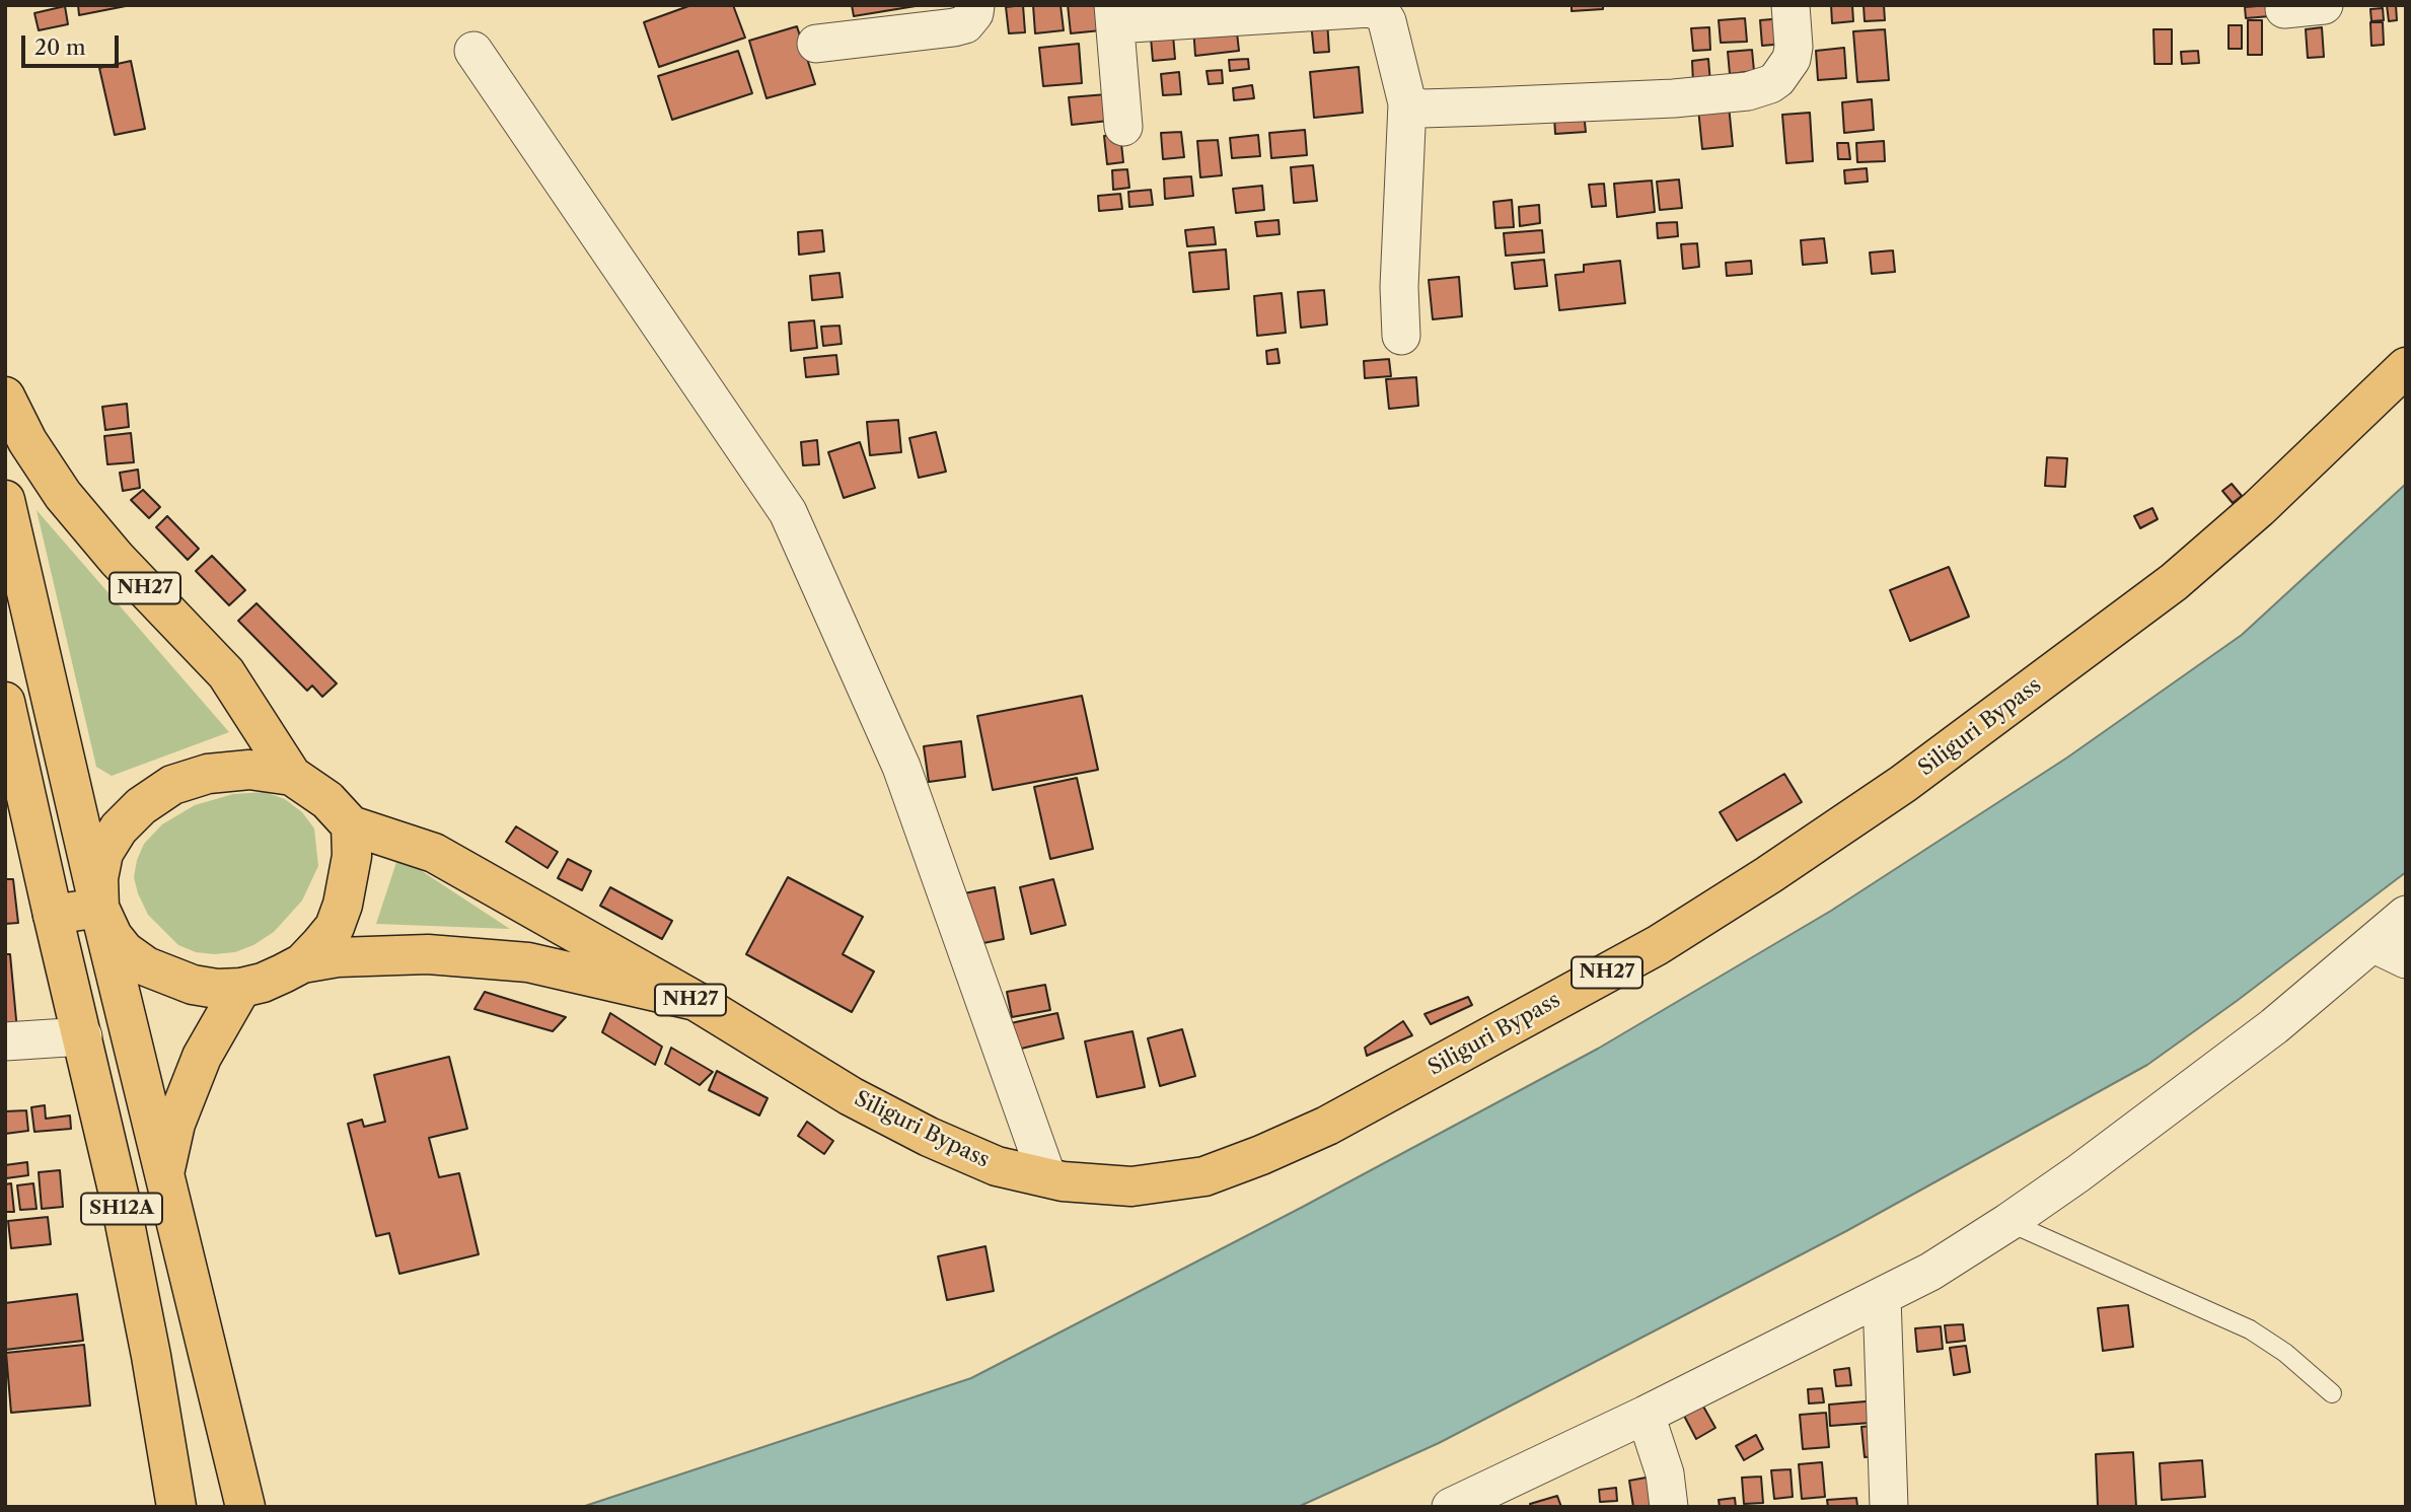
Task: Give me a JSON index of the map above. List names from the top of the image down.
{
  "streets": {
    "main road": ["NH27", "Siliguri Bypass", "SH12A"]
  },
  "crossings": [
    ["NH27", "Siliguri Bypass"],
    ["NH27", "SH12A"]
  ],
  "scale_bar": "20 m"
}
